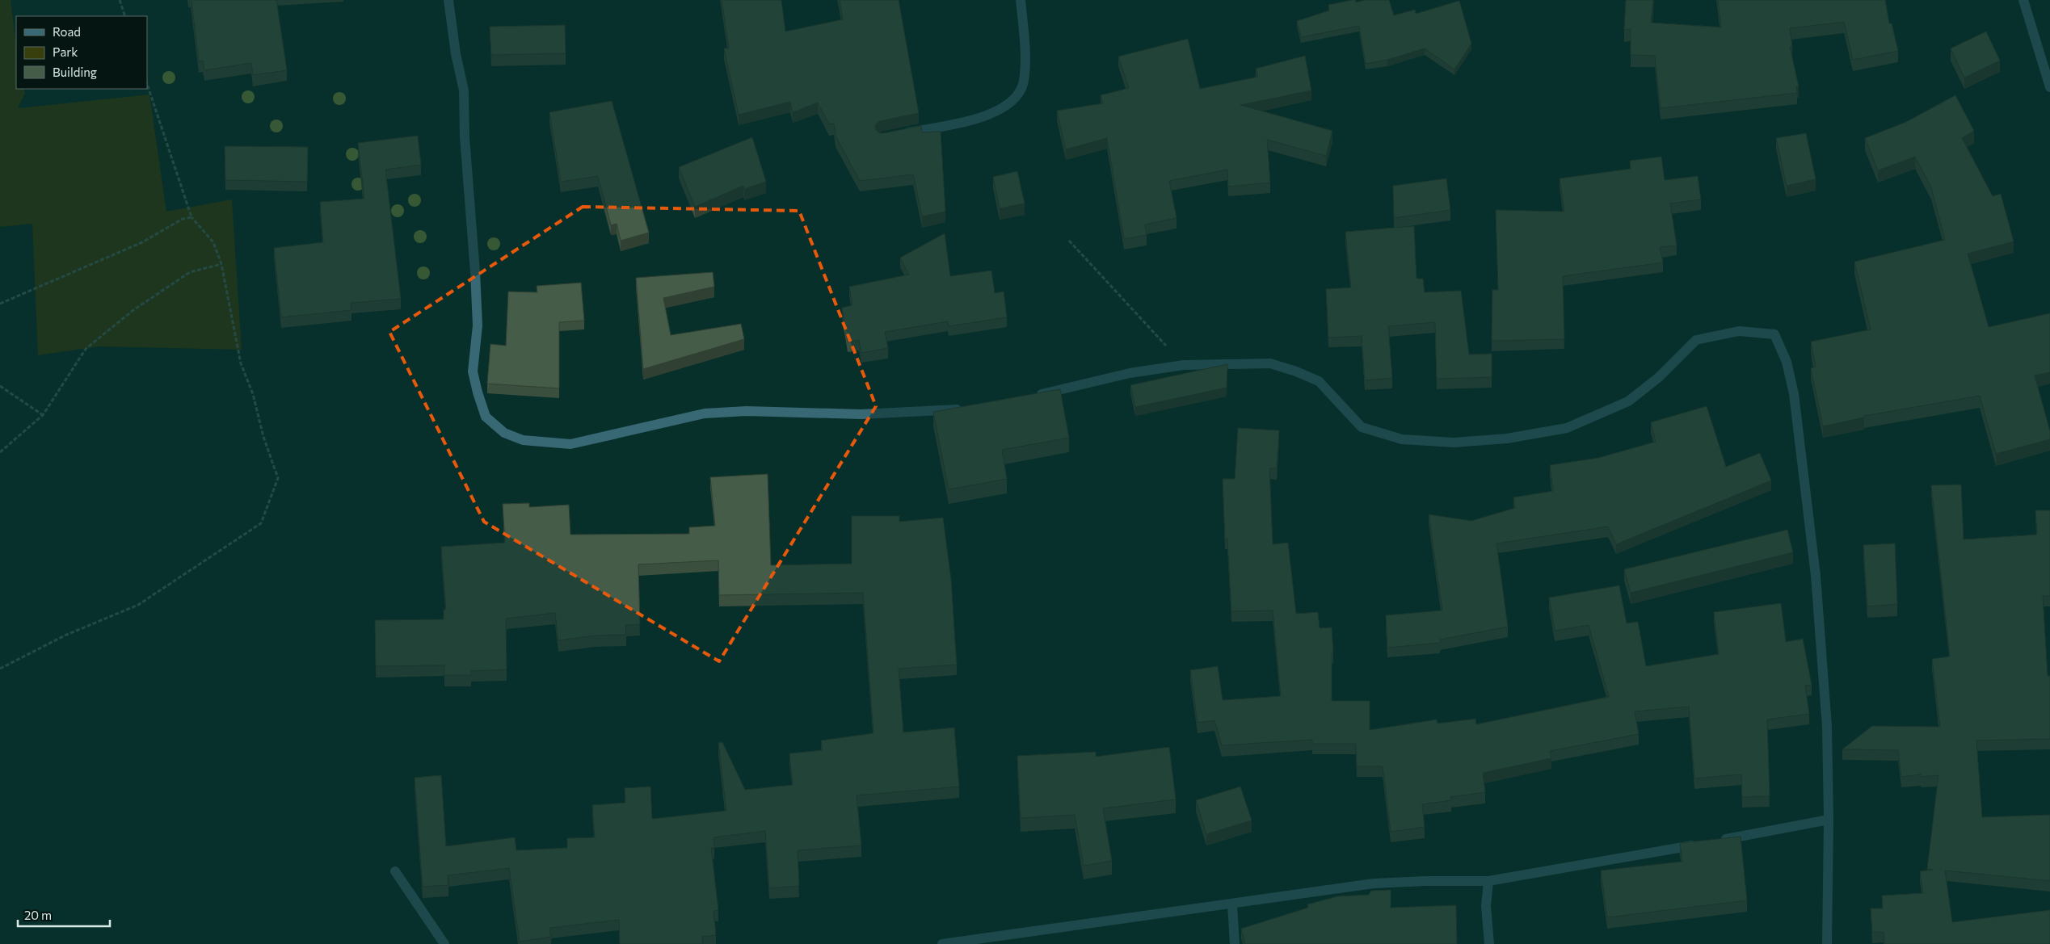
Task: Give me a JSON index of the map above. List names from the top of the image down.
{
  "legend": ["Road", "Park", "Building"],
  "scale_bar": "20 m"
}
